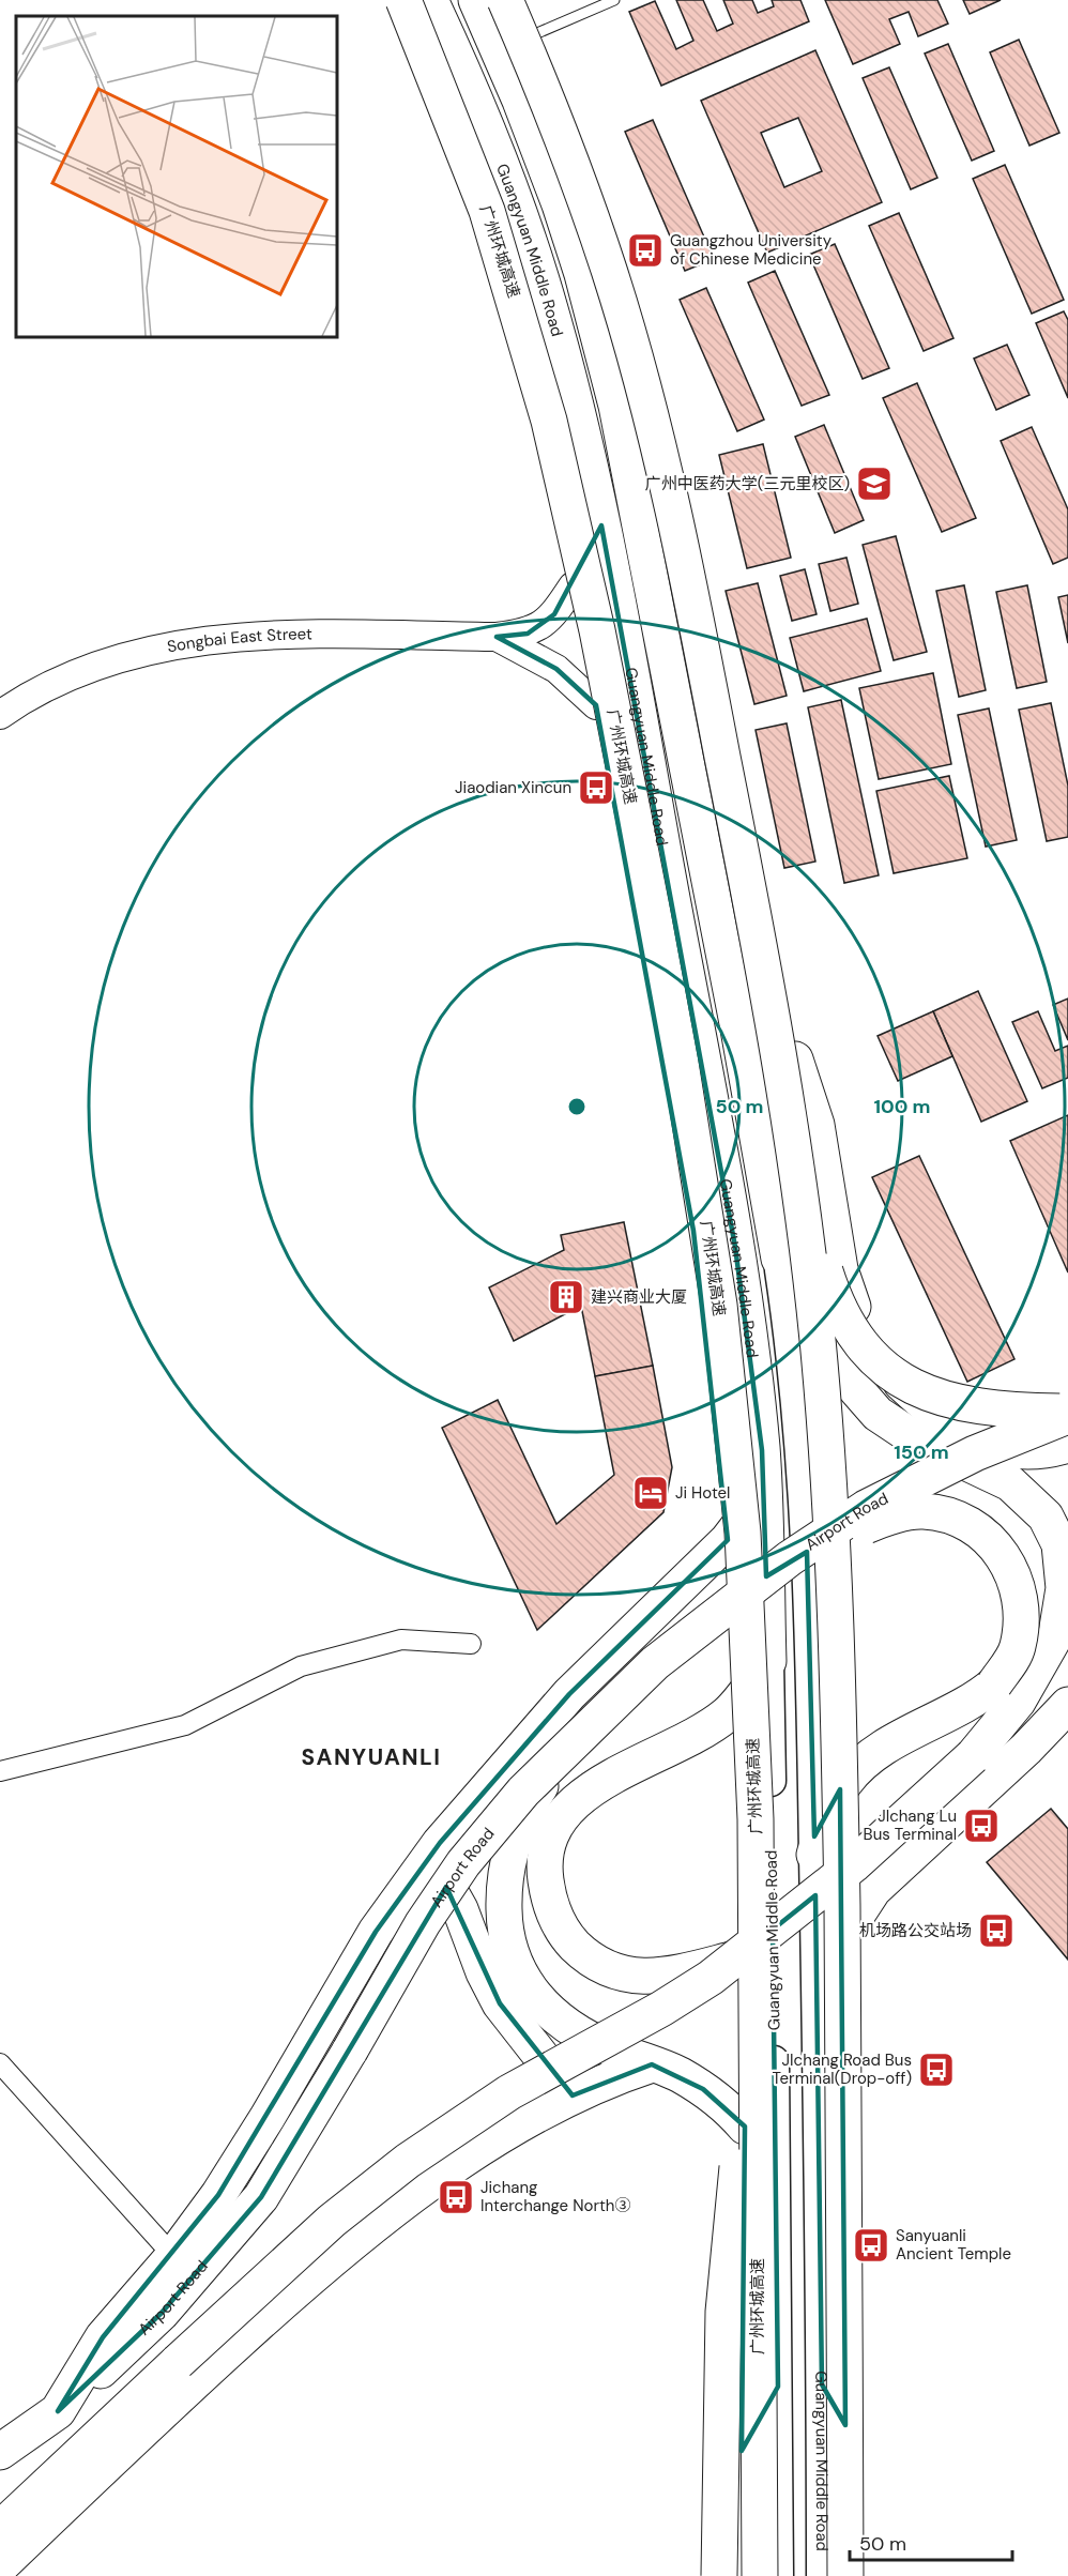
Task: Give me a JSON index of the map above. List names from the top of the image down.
{
  "streets": {
    "highway": ["Guangyuan Middle Road", "广州环城高速", "Airport Road"],
    "street": ["Songbai East Street"]
  },
  "districts": ["SANYUANLI"],
  "places": {
    "bus stop": [
      "Guangzhou University of Chinese Medicine",
      "Jiaodian Xincun",
      "JIchang Lu Bus Terminal",
      "机场路公交站场",
      "JIchang Road Bus Terminal(Drop-off)",
      "Jichang Interchange North③",
      "Sanyuanli Ancient Temple"
    ],
    "school or university": ["广州中医药大学(三元里校区)"],
    "building": ["建兴商业大厦"],
    "hotel": ["Ji Hotel"]
  },
  "scale_bar": "50 m",
  "rings": ["50 m", "100 m", "150 m"]
}
